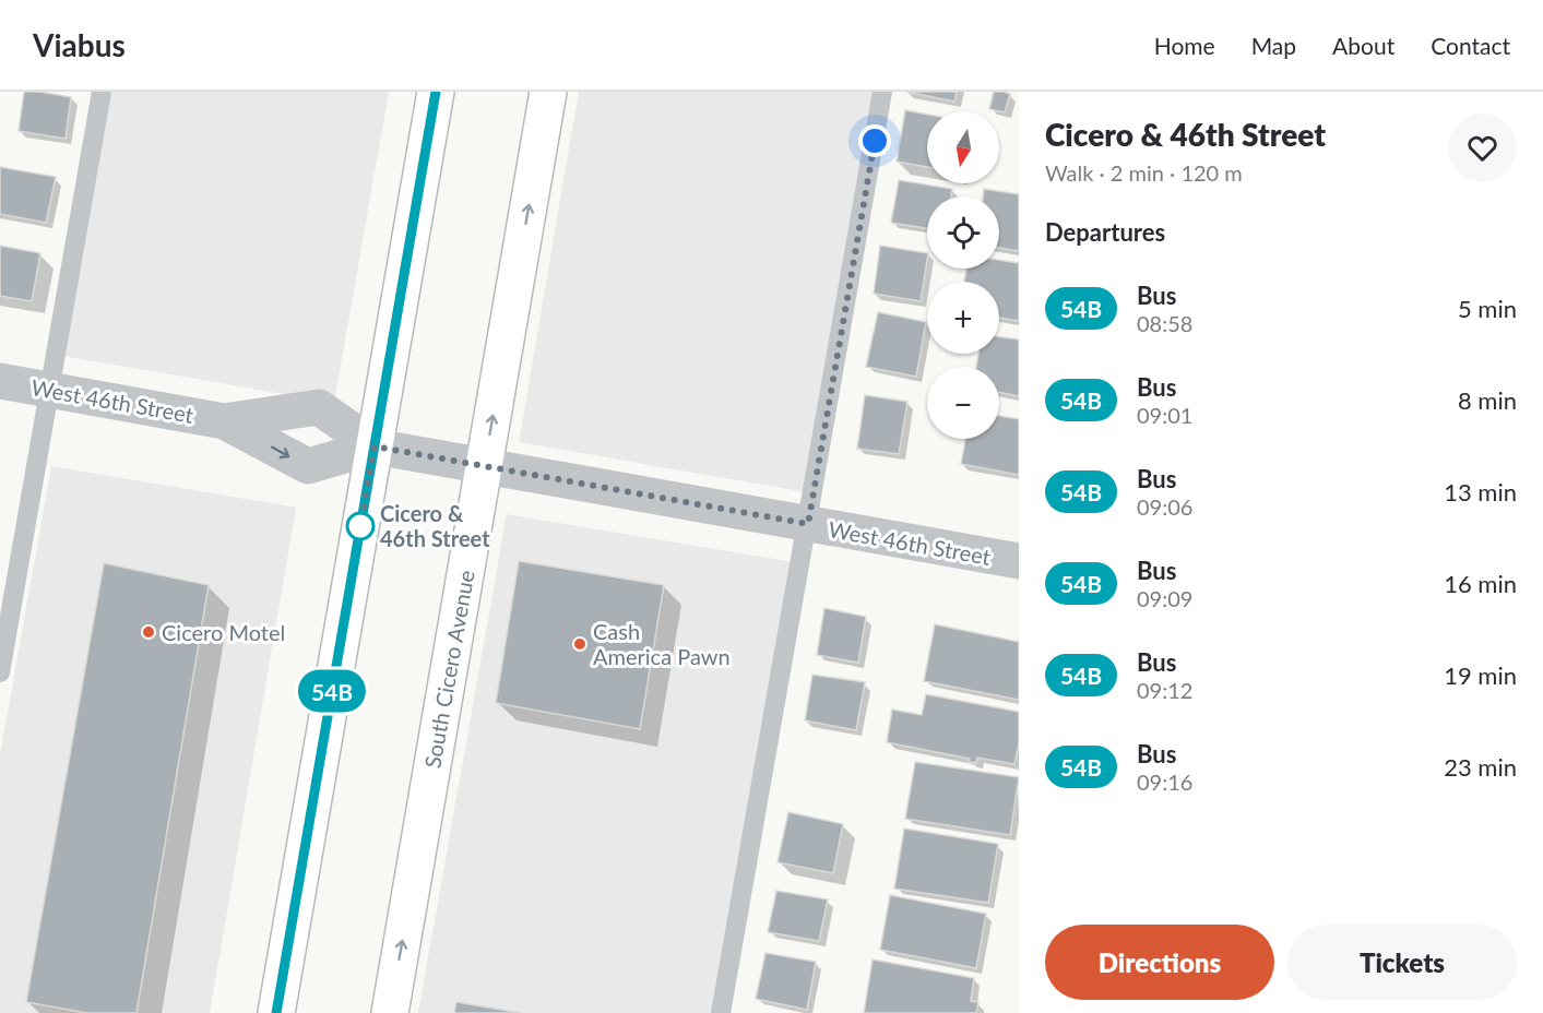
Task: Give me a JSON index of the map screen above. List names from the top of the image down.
{
  "streets": {
    "main road": ["South Cicero Avenue"],
    "street": ["West 46th Street"]
  },
  "crossings": [
    ["West 46th Street", "South Cicero Avenue"]
  ],
  "places": ["Cicero & 46th Street", "Cicero Motel", "Cash America Pawn"],
  "lines": ["bus line 54B"],
  "north": "bottom",
  "page": {
    "header": "Viabus",
    "nav": [
      "Home",
      "Map",
      "About",
      "Contact"
    ],
    "on_map": "54B",
    "heading": [
      ["Cicero & 46th Street", "Walk · 2 min · 120 m"],
      "Departures"
    ],
    "map_buttons": ["+", "−"],
    "list": [
      {
        "mark": "54B",
        "name": "Bus",
        "note": "08:58",
        "value": "5 min"
      },
      {
        "mark": "54B",
        "name": "Bus",
        "note": "09:01",
        "value": "8 min"
      },
      {
        "mark": "54B",
        "name": "Bus",
        "note": "09:06",
        "value": "13 min"
      },
      {
        "mark": "54B",
        "name": "Bus",
        "note": "09:09",
        "value": "16 min"
      },
      {
        "mark": "54B",
        "name": "Bus",
        "note": "09:12",
        "value": "19 min"
      },
      {
        "mark": "54B",
        "name": "Bus",
        "note": "09:16",
        "value": "23 min"
      }
    ],
    "buttons": ["Directions", "Tickets"]
  }
}
